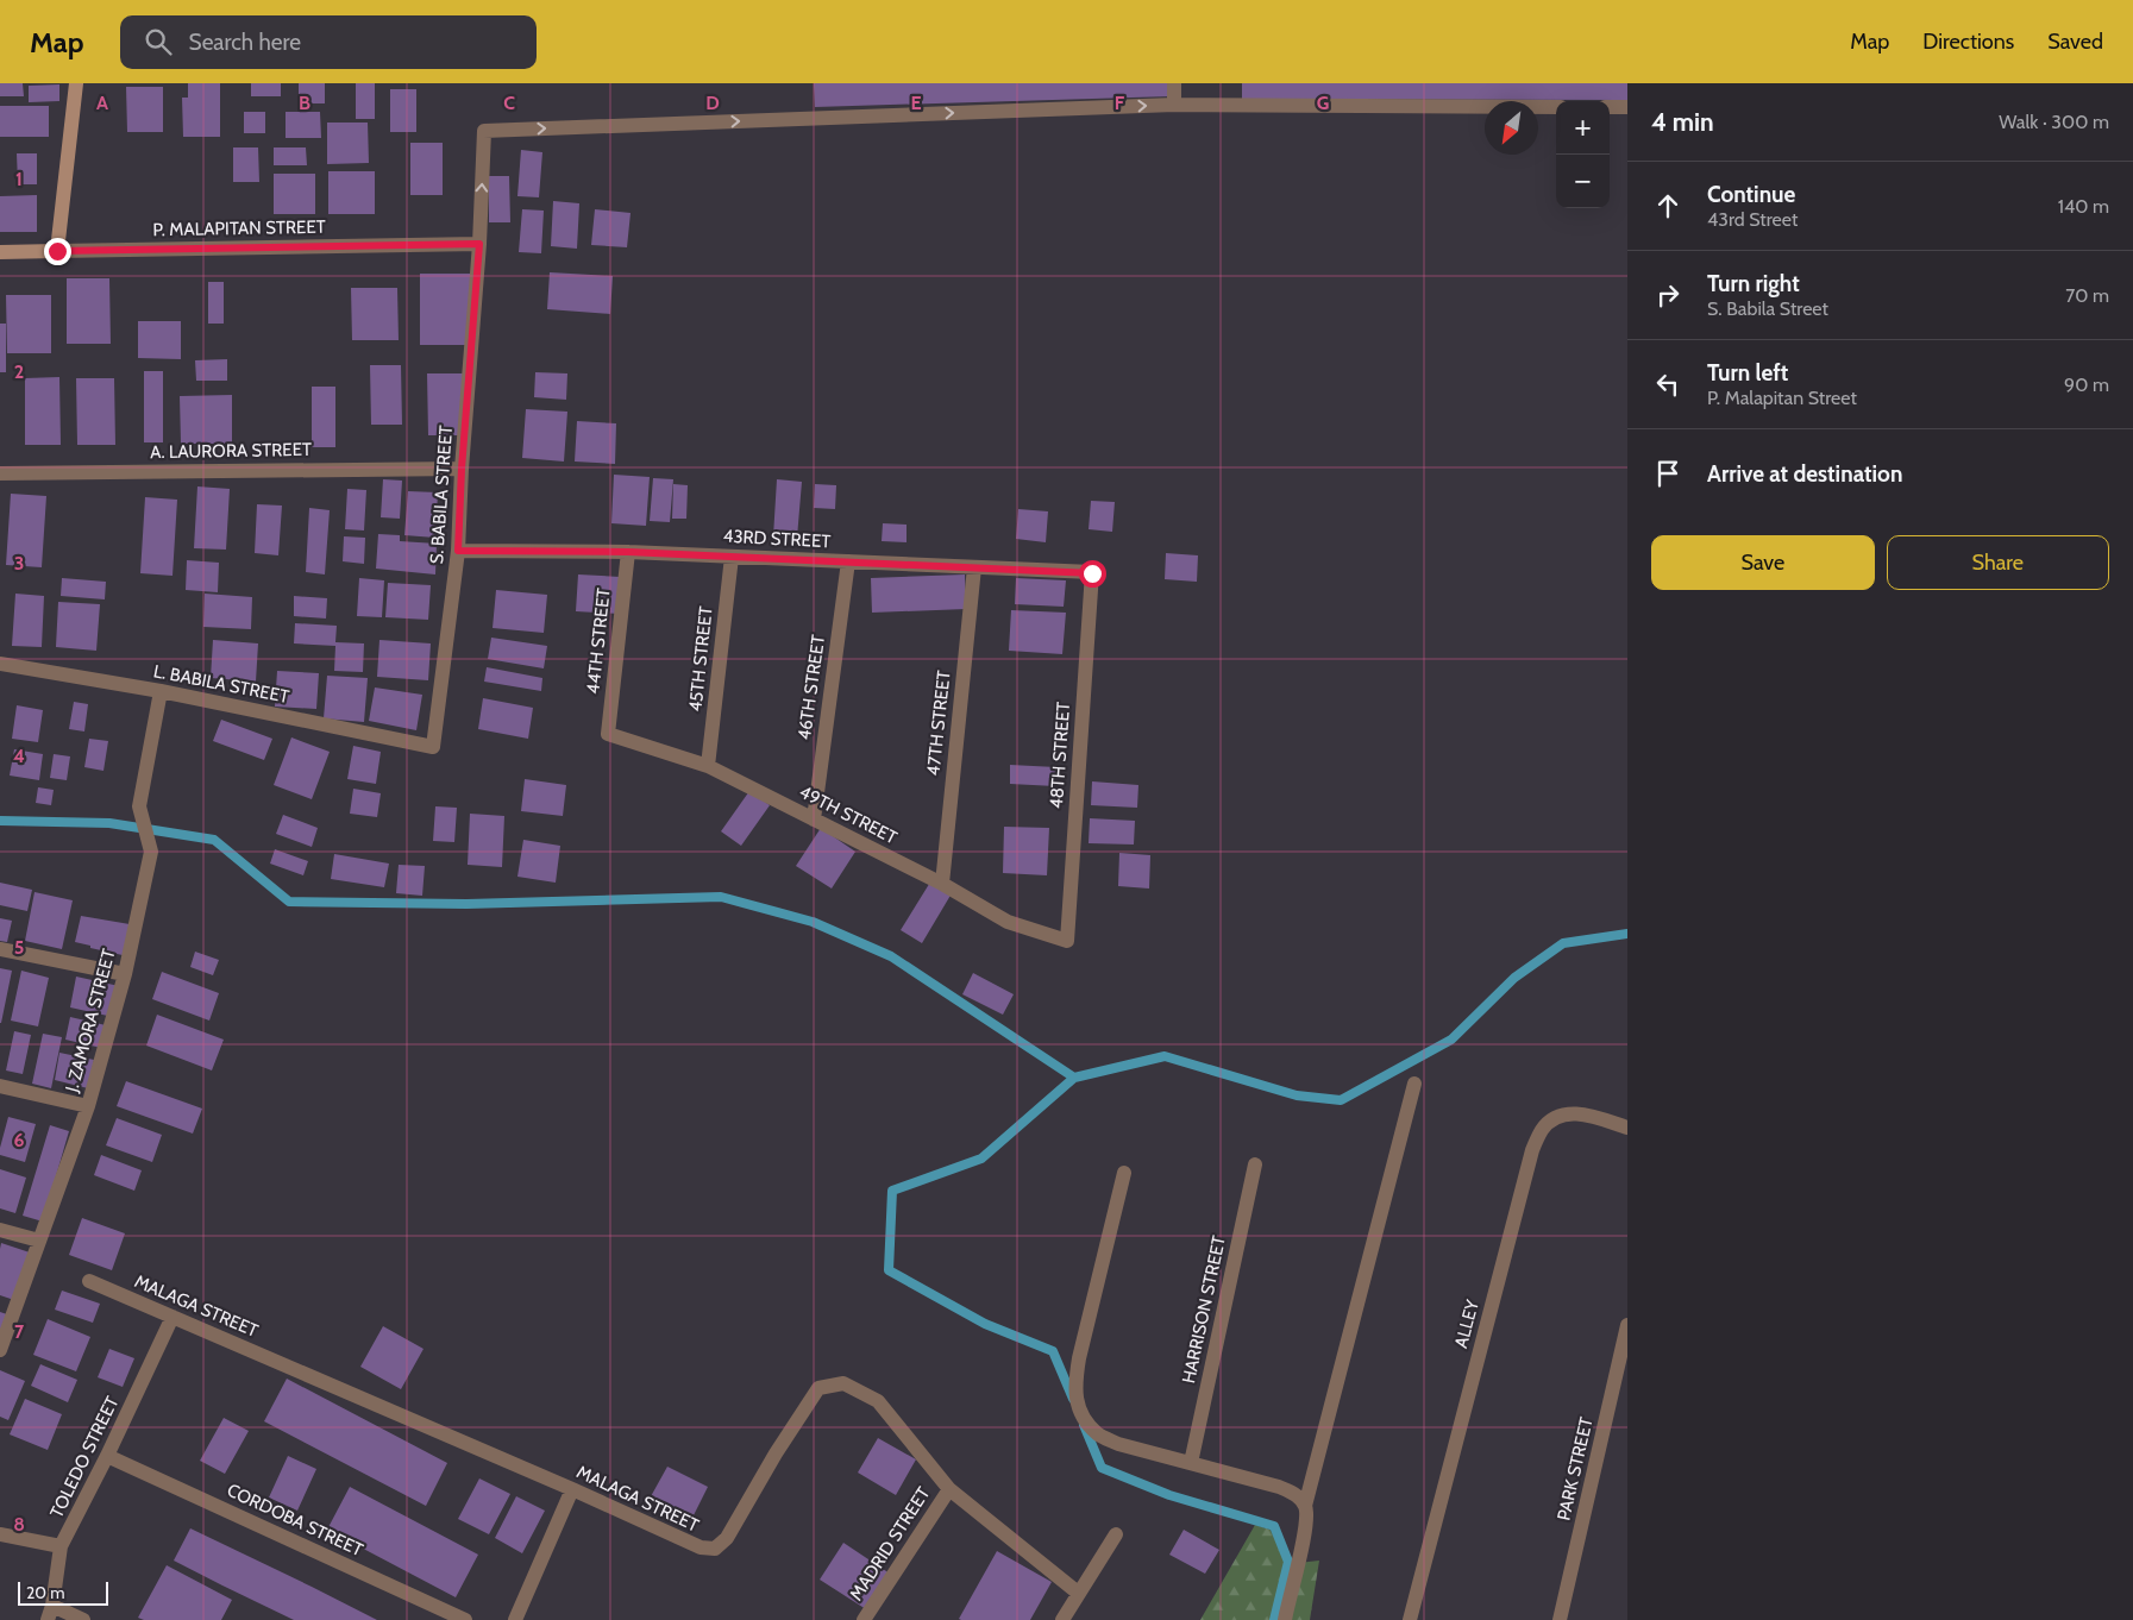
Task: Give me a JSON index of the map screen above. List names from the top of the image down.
{
  "streets": {
    "street": [
      "P. MALAPITAN STREET",
      "A. LAURORA STREET",
      "S. BABILA STREET",
      "43RD STREET",
      "44TH STREET",
      "45TH STREET",
      "L. BABILA STREET",
      "46TH STREET",
      "47TH STREET",
      "48TH STREET",
      "49TH STREET",
      "J. ZAMORA STREET",
      "MALAGA STREET",
      "HARRISON STREET",
      "ALLEY",
      "TOLEDO STREET",
      "PARK STREET",
      "CORDOBA STREET",
      "MADRID STREET"
    ]
  },
  "crossings": [
    ["P. MALAPITAN STREET", "S. BABILA STREET"],
    ["A. LAURORA STREET", "S. BABILA STREET"],
    ["S. BABILA STREET", "43RD STREET"],
    ["S. BABILA STREET", "L. BABILA STREET"],
    ["43RD STREET", "44TH STREET"],
    ["43RD STREET", "45TH STREET"],
    ["43RD STREET", "46TH STREET"],
    ["43RD STREET", "47TH STREET"],
    ["43RD STREET", "48TH STREET"],
    ["44TH STREET", "49TH STREET"],
    ["45TH STREET", "49TH STREET"],
    ["L. BABILA STREET", "J. ZAMORA STREET"],
    ["46TH STREET", "49TH STREET"],
    ["47TH STREET", "49TH STREET"],
    ["48TH STREET", "49TH STREET"],
    ["MALAGA STREET", "TOLEDO STREET"],
    ["MALAGA STREET", "MADRID STREET"],
    ["TOLEDO STREET", "CORDOBA STREET"]
  ],
  "one_way": ["S. BABILA STREET"],
  "scale_bar": "20 m",
  "north": "bottom left",
  "page": {
    "header": "Map",
    "search": "Search here",
    "nav": ["Map", "Directions", "Saved"],
    "heading": ["4 min", "Walk · 300 m"],
    "map_buttons": ["+", "−"],
    "list": [
      ["Continue", "43rd Street", "140 m"],
      ["Turn right", "S. Babila Street", "70 m"],
      ["Turn left", "P. Malapitan Street", "90 m"],
      "Arrive at destination"
    ],
    "buttons": ["Save", "Share"],
    "scale": "20 m"
  },
  "grid": {
    "columns": [
      "A",
      "B",
      "C",
      "D",
      "E",
      "F",
      "G"
    ],
    "rows": [
      "1",
      "2",
      "3",
      "4",
      "5",
      "6",
      "7",
      "8"
    ]
  }
}
